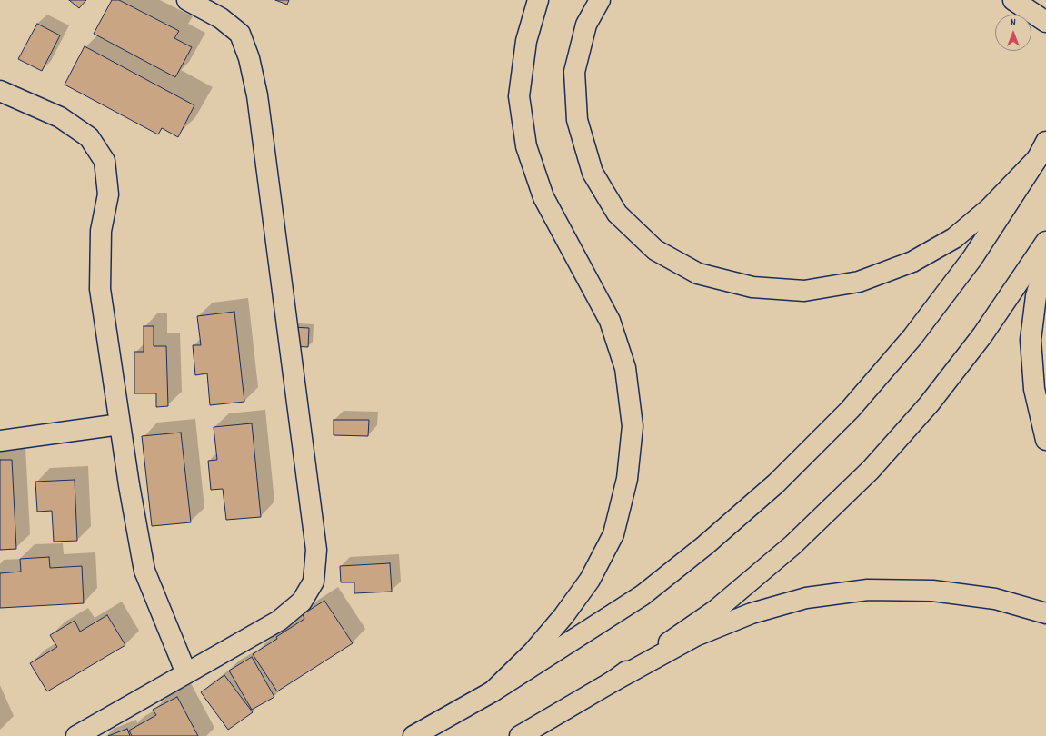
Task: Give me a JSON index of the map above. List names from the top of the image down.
{
  "north": "top"
}
